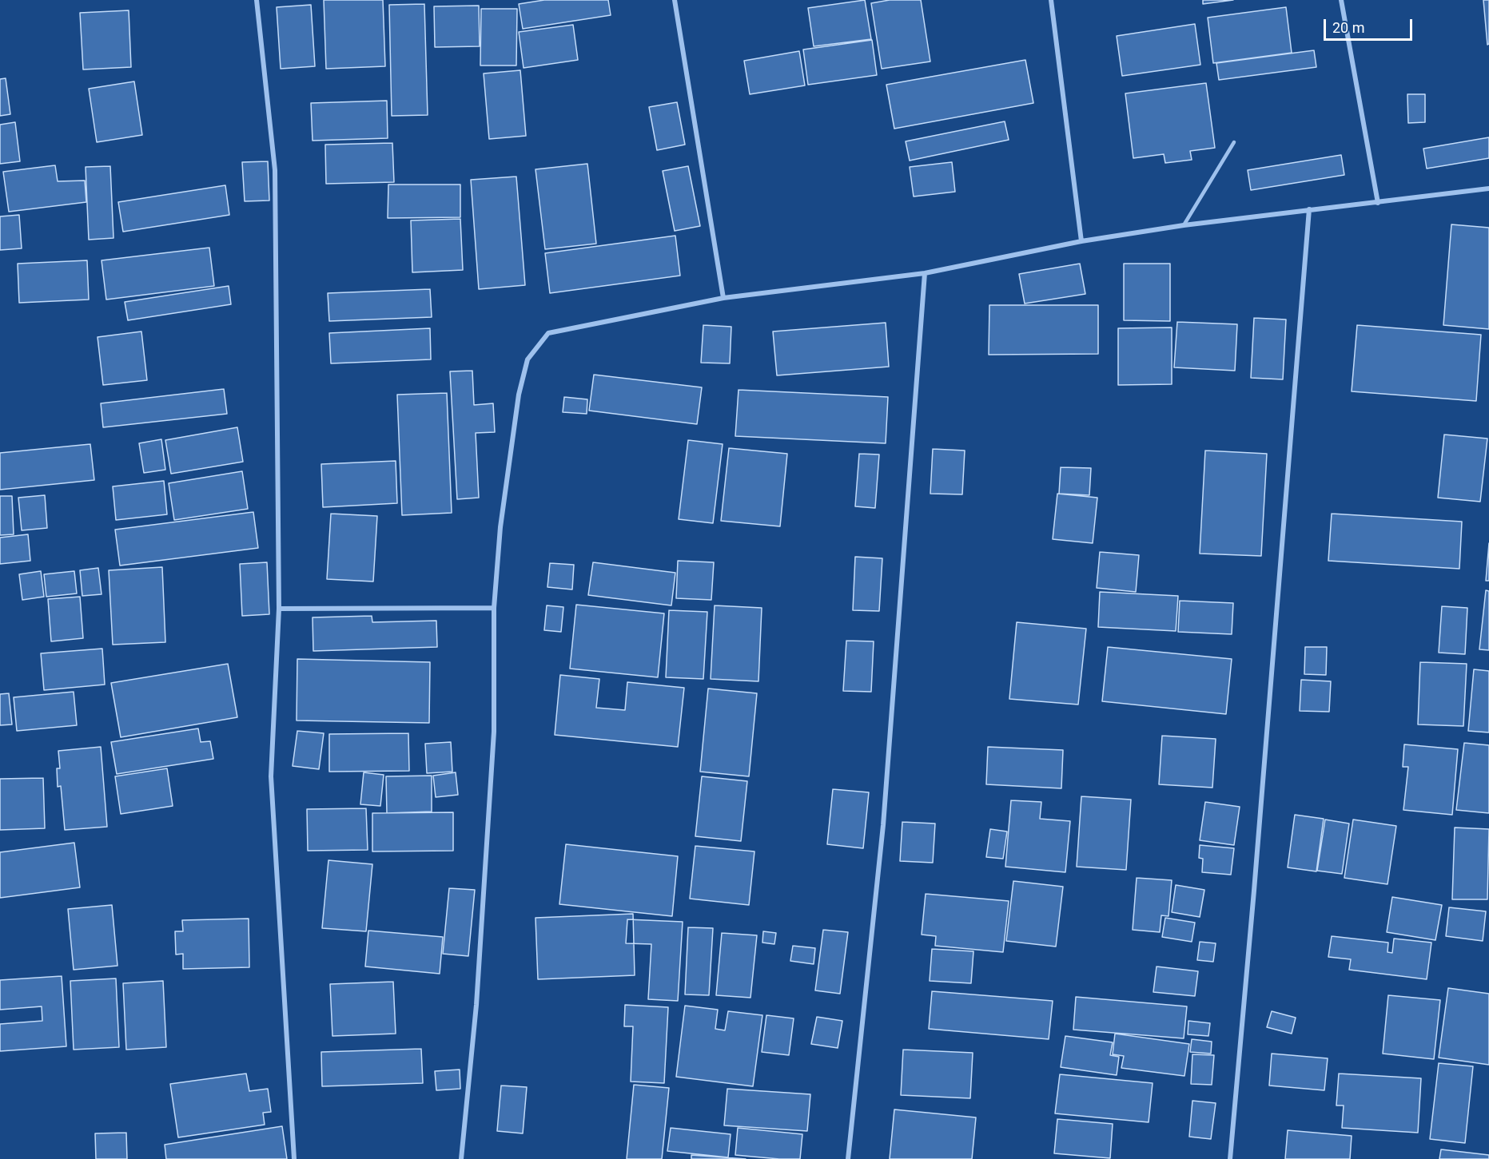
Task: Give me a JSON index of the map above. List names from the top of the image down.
{
  "scale_bar": "20 m"
}
